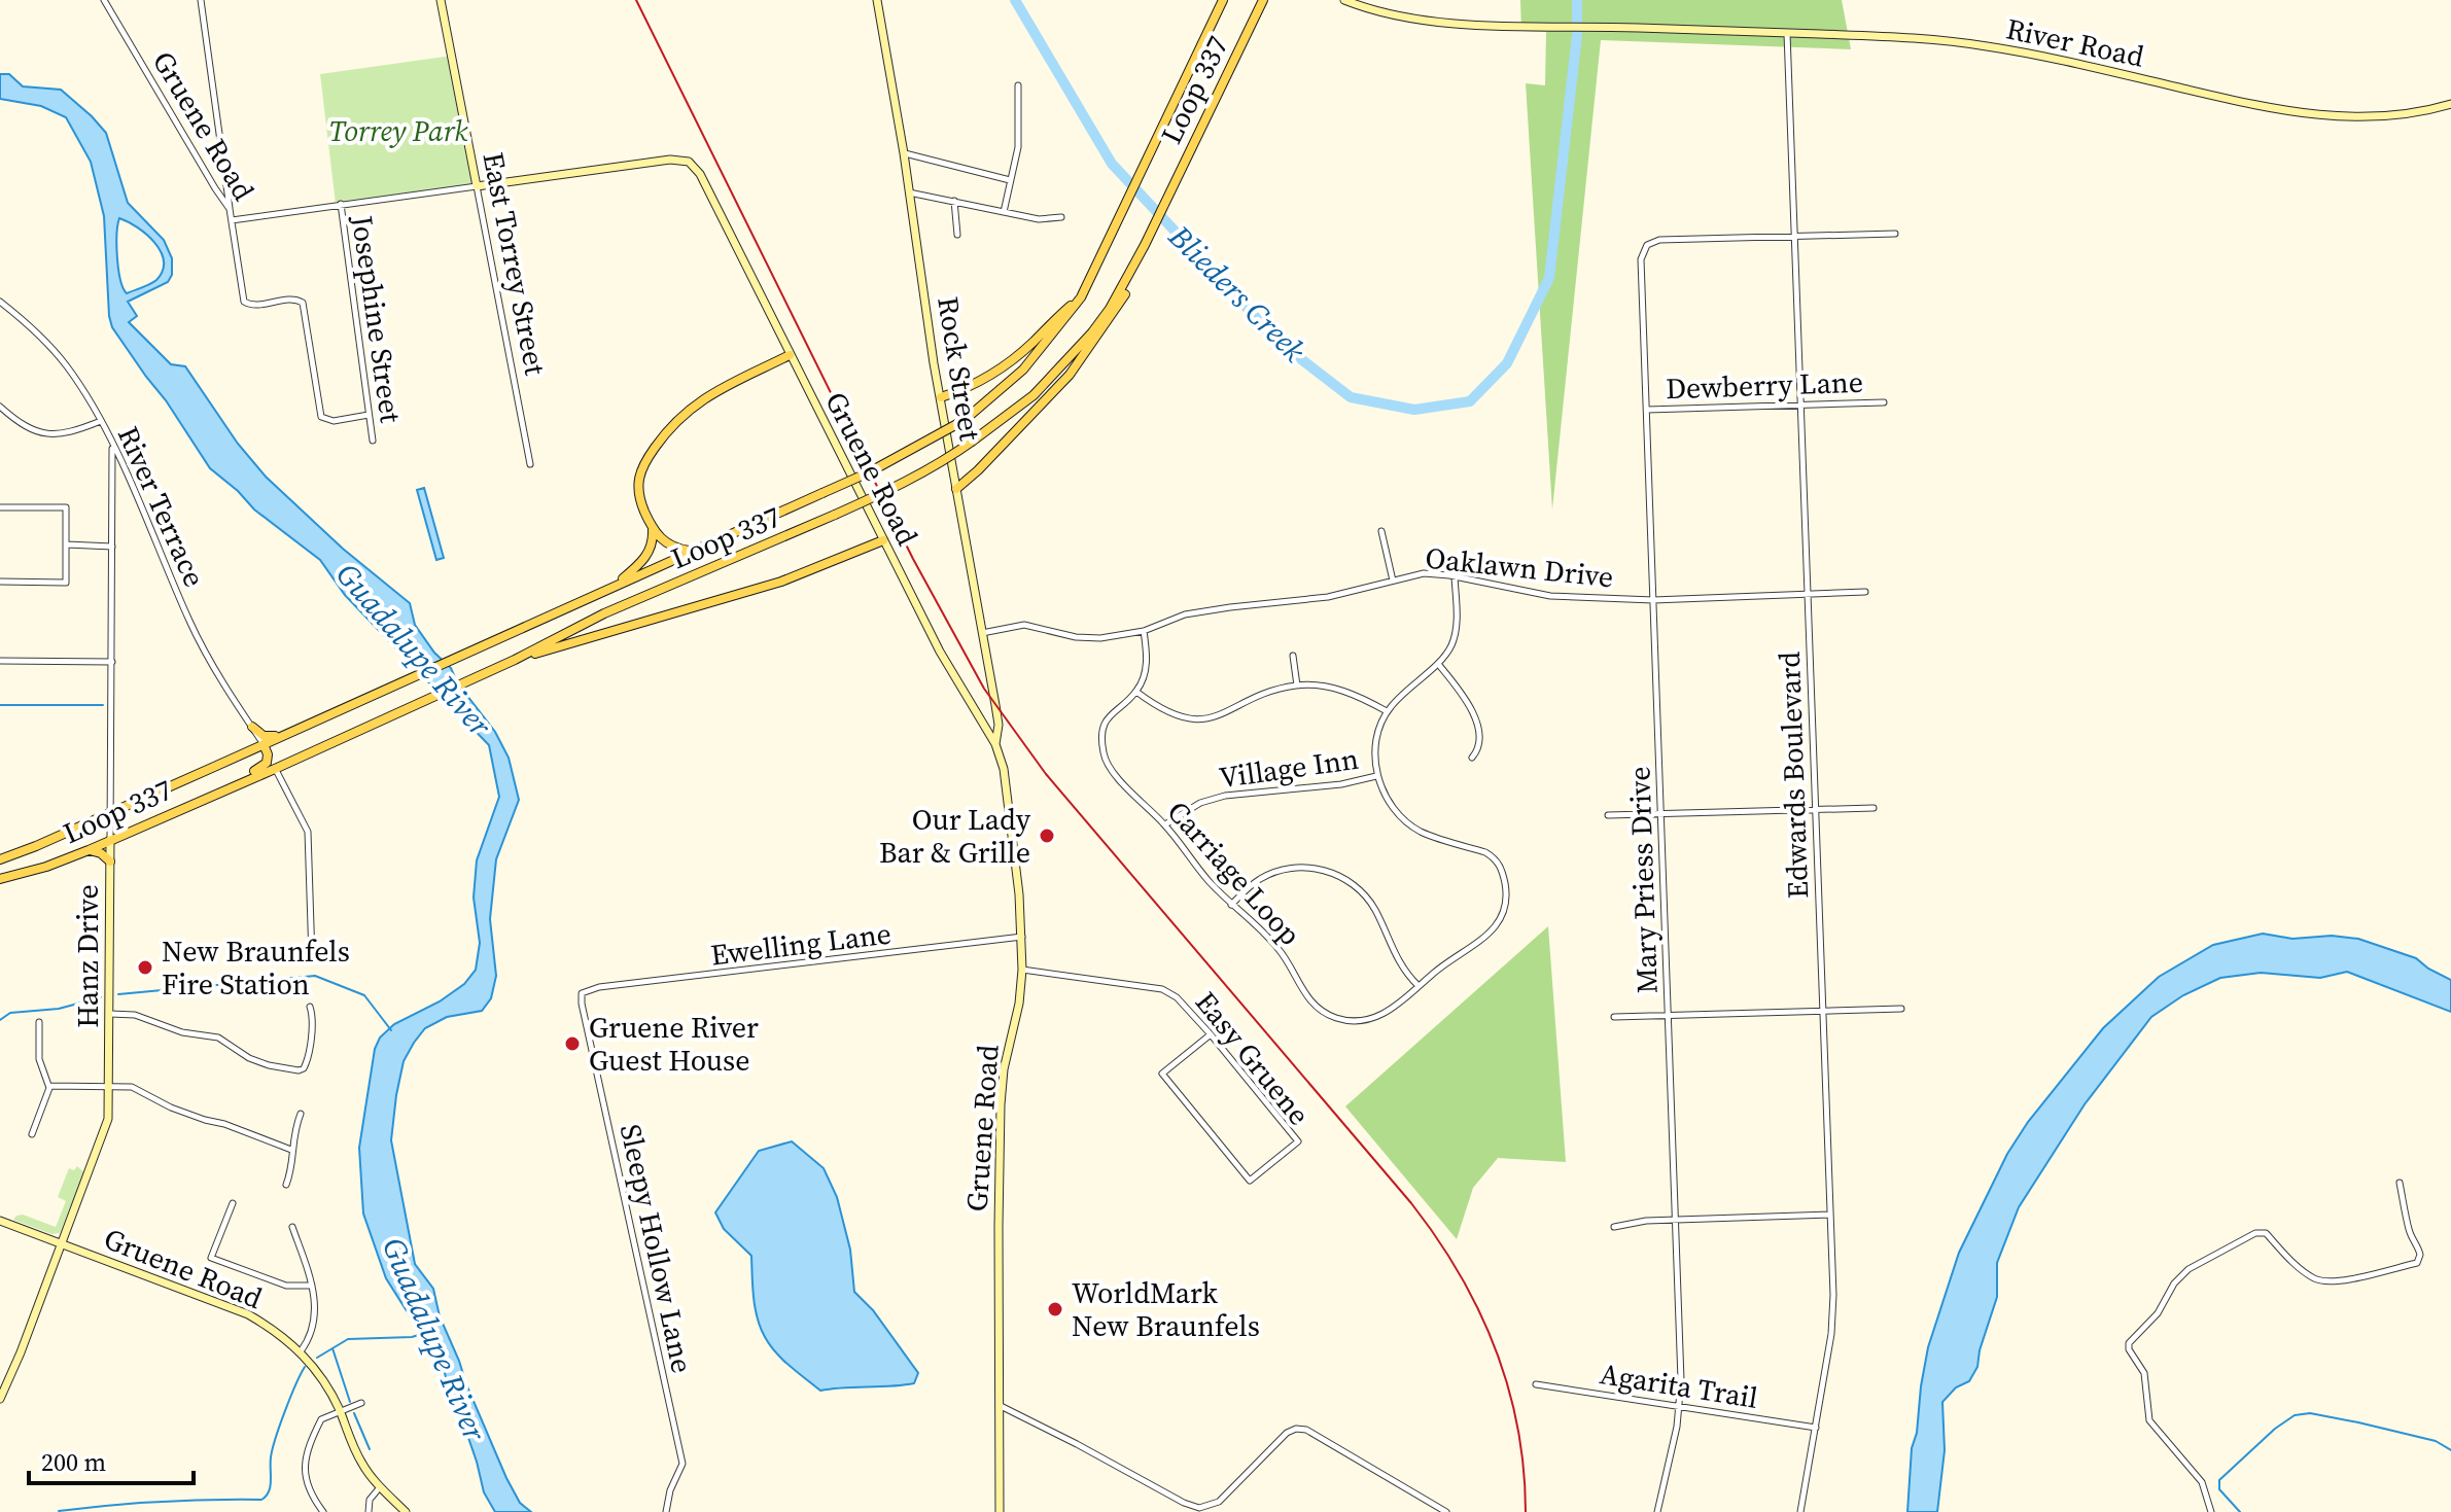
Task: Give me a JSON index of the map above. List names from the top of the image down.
{
  "streets": {
    "main road": ["Loop 337"],
    "street": [
      "River Road",
      "Gruene Road",
      "East Torrey Street",
      "Josephine Street",
      "Rock Street",
      "Dewberry Lane",
      "River Terrace",
      "Oaklawn Drive",
      "Village Inn",
      "Edwards Boulevard",
      "Carriage Loop",
      "Mary Priess Drive",
      "Ewelling Lane",
      "Hanz Drive",
      "Easy Gruene",
      "Sleepy Hollow Lane",
      "Agarita Trail"
    ]
  },
  "crossings": [
    ["River Road", "Edwards Boulevard"],
    ["Loop 337", "River Terrace"],
    ["Loop 337", "Hanz Drive"],
    ["Gruene Road", "East Torrey Street"],
    ["Gruene Road", "Josephine Street"],
    ["Gruene Road", "Rock Street"],
    ["Gruene Road", "Ewelling Lane"],
    ["Gruene Road", "Hanz Drive"],
    ["Gruene Road", "Easy Gruene"],
    ["Rock Street", "Oaklawn Drive"],
    ["Dewberry Lane", "Edwards Boulevard"],
    ["Dewberry Lane", "Mary Priess Drive"],
    ["River Terrace", "Hanz Drive"],
    ["Oaklawn Drive", "Edwards Boulevard"],
    ["Oaklawn Drive", "Mary Priess Drive"],
    ["Village Inn", "Carriage Loop"],
    ["Edwards Boulevard", "Mary Priess Drive"],
    ["Edwards Boulevard", "Agarita Trail"],
    ["Mary Priess Drive", "Agarita Trail"],
    ["Ewelling Lane", "Sleepy Hollow Lane"]
  ],
  "water": ["Blieders Creek", "Guadalupe River"],
  "parks": ["Torrey Park"],
  "places": [
    "Our Lady Bar & Grille",
    "New Braunfels Fire Station",
    "Gruene River Guest House",
    "WorldMark New Braunfels"
  ],
  "scale_bar": "200 m"
}
